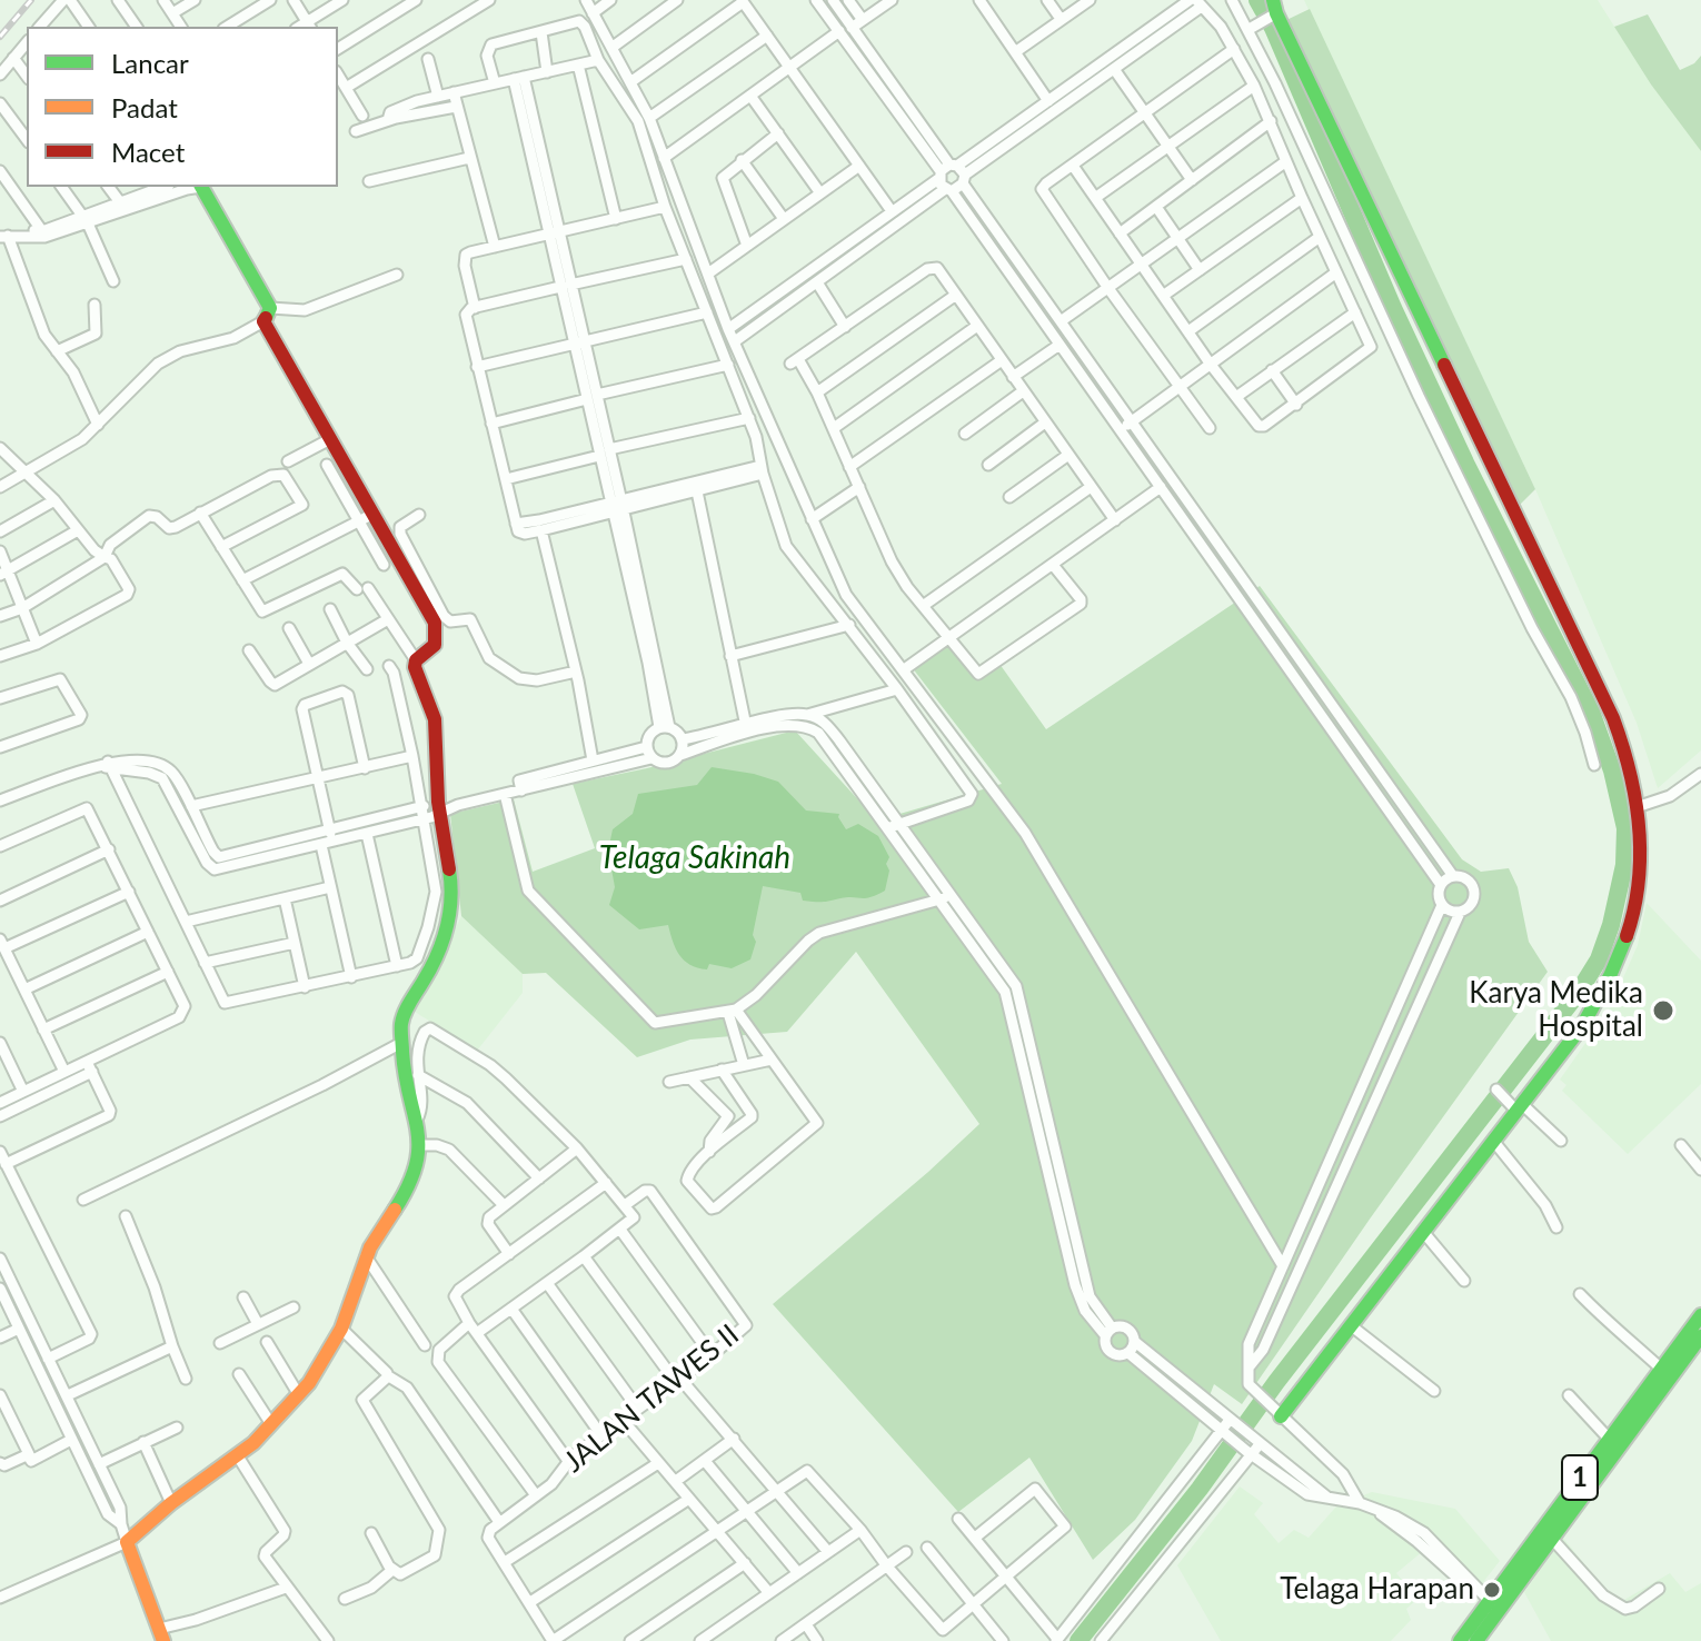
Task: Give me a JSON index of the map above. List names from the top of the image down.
{
  "streets": {
    "main road": ["1"],
    "street": ["JALAN TAWES II"]
  },
  "water": ["Telaga Sakinah"],
  "places": ["Karya Medika Hospital", "Telaga Harapan"],
  "legend": ["Lancar", "Padat", "Macet"]
}
